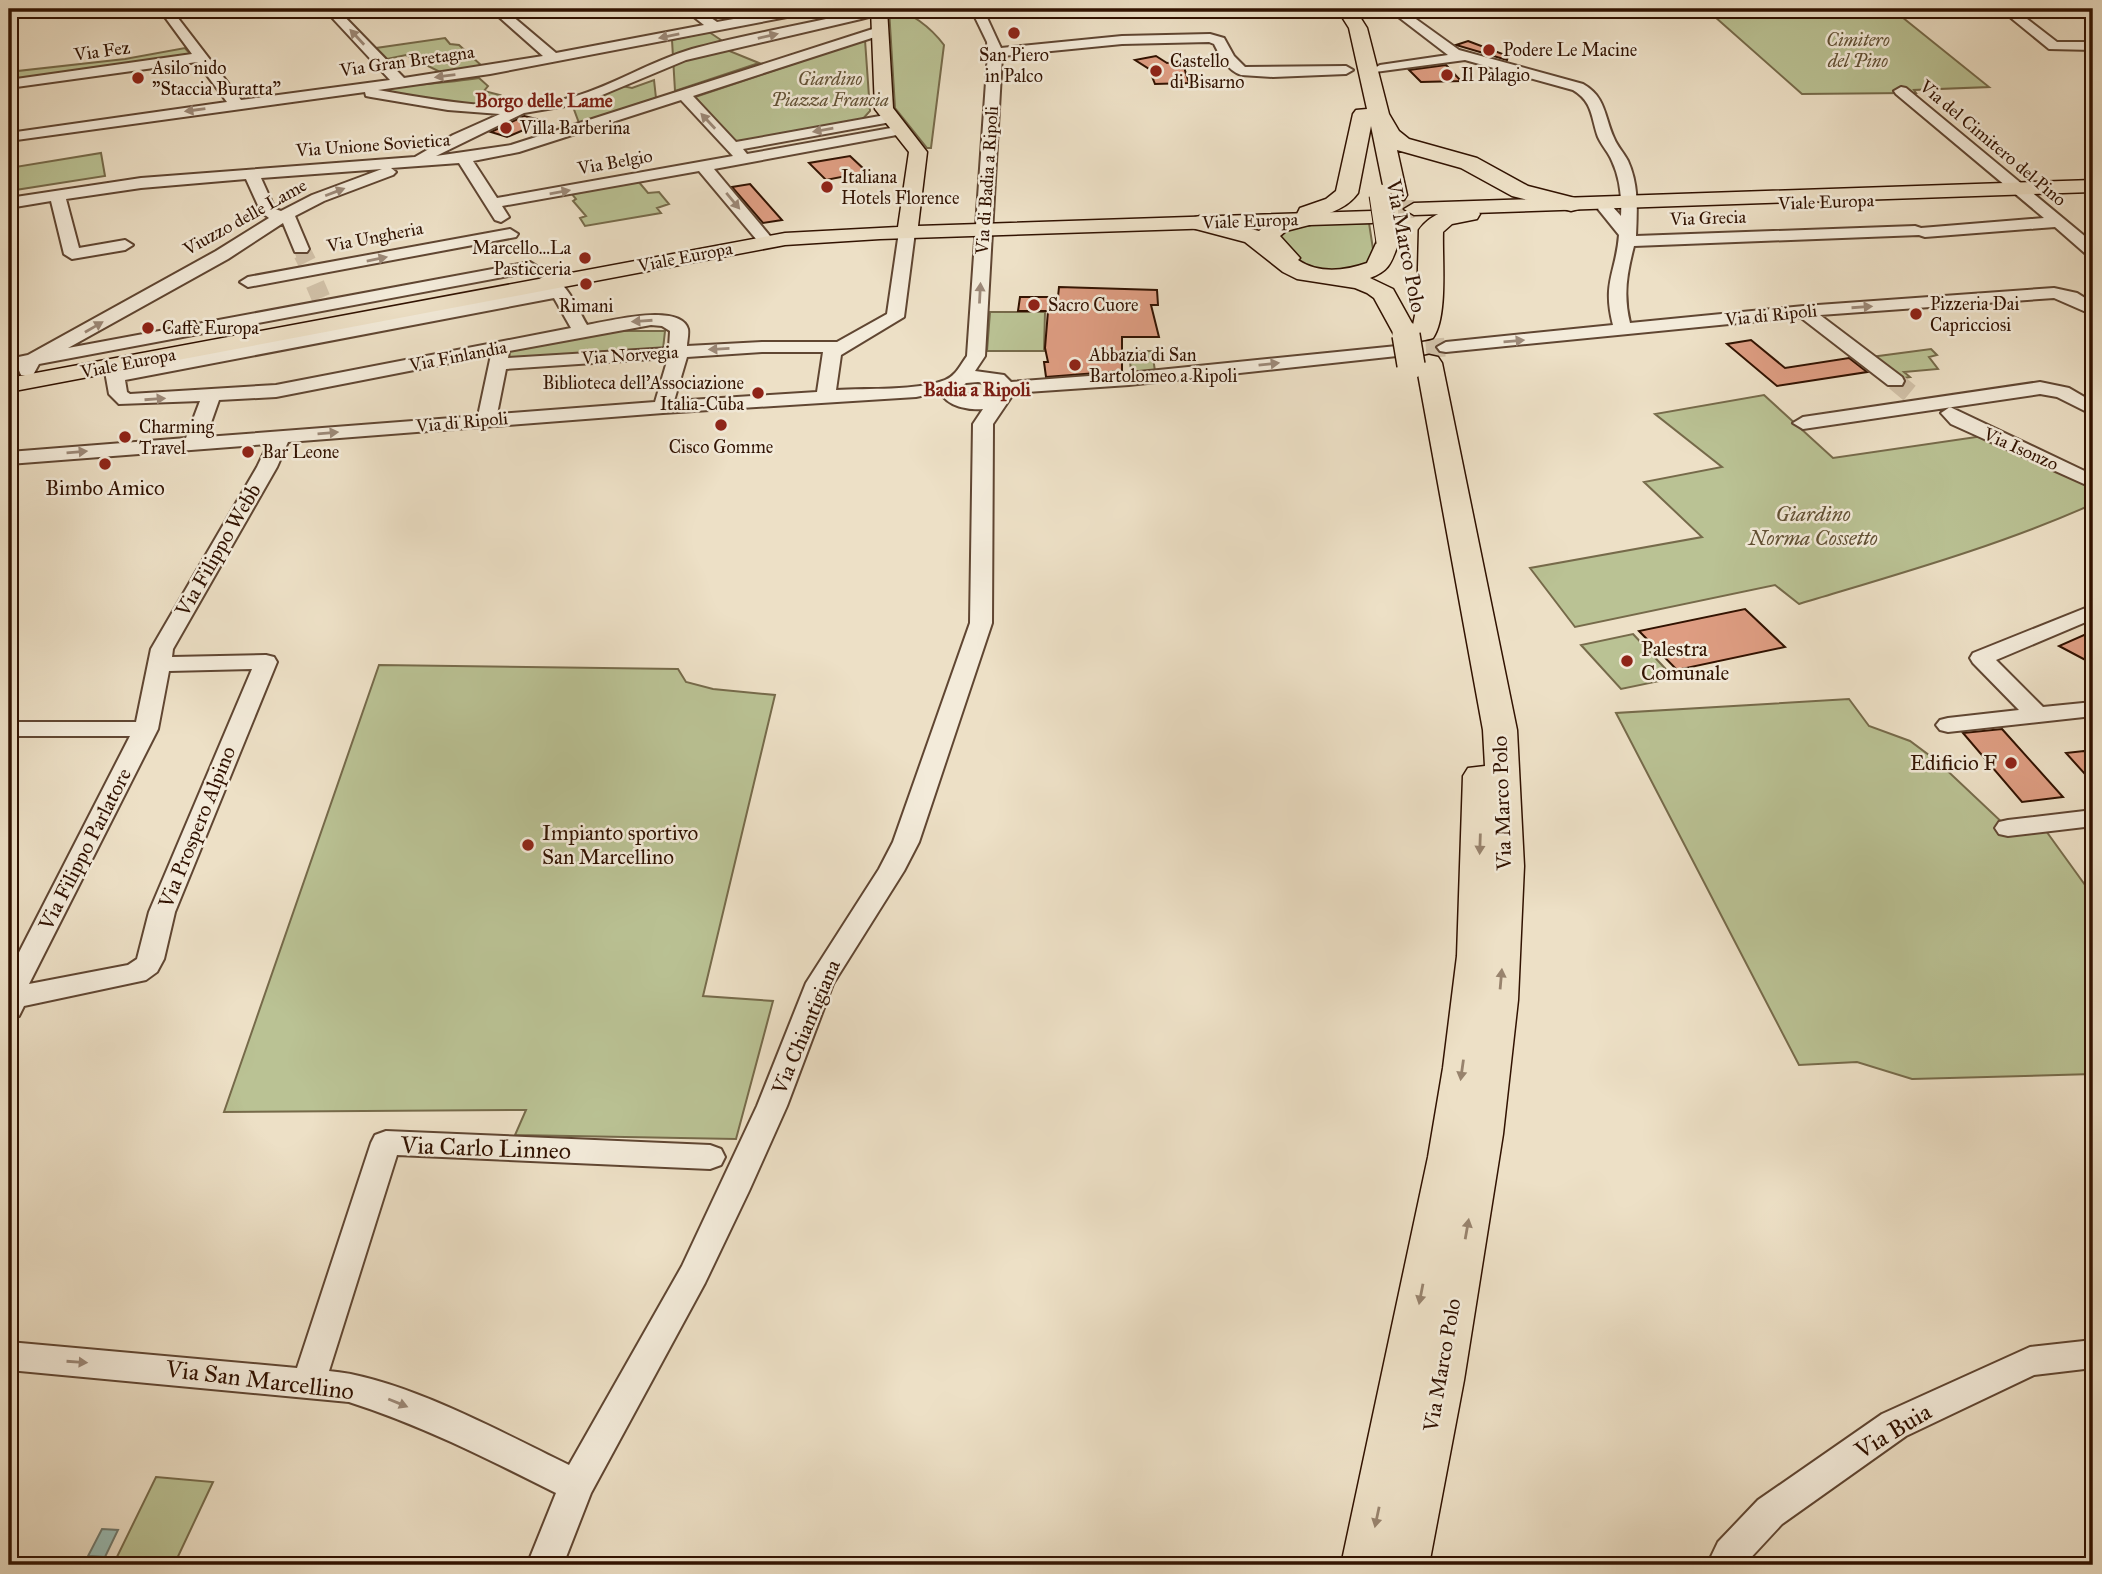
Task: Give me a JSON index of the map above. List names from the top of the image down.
{
  "streets": {
    "highway": ["Via Marco Polo"],
    "main road": ["Viale Europa"],
    "street": [
      "Via Fez",
      "Via Gran Bretagna",
      "Via del Cimitero del Pino",
      "Via Unione Sovietica",
      "Via Belgio",
      "Via di Badia a Ripoli",
      "Viuzzo delle Lame",
      "Via Grecia",
      "Via Ungheria",
      "Via di Ripoli",
      "Via Norvegia",
      "Via Finlandia",
      "Via Isonzo",
      "Via Filippo Webb",
      "Via Prospero Alpino",
      "Via Filippo Parlatore",
      "Via Chiantigiana",
      "Via Carlo Linneo",
      "Via San Marcellino",
      "Via Buia"
    ]
  },
  "crossings": [
    ["Via del Cimitero del Pino", "Viale Europa"],
    ["Via del Cimitero del Pino", "Via Grecia"],
    ["Via Unione Sovietica", "Viuzzo delle Lame"],
    ["Via di Badia a Ripoli", "Viale Europa"],
    ["Viale Europa", "Viuzzo delle Lame"],
    ["Viale Europa", "Via Ungheria"],
    ["Viale Europa", "Via Marco Polo"],
    ["Viale Europa", "Via Finlandia"],
    ["Via Marco Polo", "Via di Ripoli"],
    ["Via di Ripoli", "Via Filippo Webb"],
    ["Via Norvegia", "Via Finlandia"],
    ["Via Filippo Webb", "Via Prospero Alpino"],
    ["Via Filippo Webb", "Via Filippo Parlatore"],
    ["Via Prospero Alpino", "Via Filippo Parlatore"],
    ["Via Chiantigiana", "Via San Marcellino"],
    ["Via Carlo Linneo", "Via San Marcellino"]
  ],
  "one_way": ["Viuzzo delle Lame", "Via di Ripoli", "Via San Marcellino"],
  "districts": ["Borgo delle Lame", "Badia a Ripoli"],
  "parks": ["Cimitero del Pino", "Giardino Piazza Francia", "Giardino Norma Cossetto"],
  "places": [
    "San Piero in Palco",
    "Podere Le Macine",
    "Castello di Bisarno",
    "Il Palagio",
    "Asilo nido \"Staccia Buratta\"",
    "Villa Barberina",
    "Italiana Hotels Florence",
    "Marcello...La Pasticceria",
    "Rimani",
    "Sacro Cuore",
    "Pizzeria Dai Capricciosi",
    "Caffè Europa",
    "Abbazia di San Bartolomeo a Ripoli",
    "Biblioteca dell'Associazione Italia-Cuba",
    "Cisco Gomme",
    "Charming Travel",
    "Bar Leone",
    "Bimbo Amico",
    "Palestra Comunale",
    "Edificio F",
    "Impianto sportivo San Marcellino"
  ]
}
